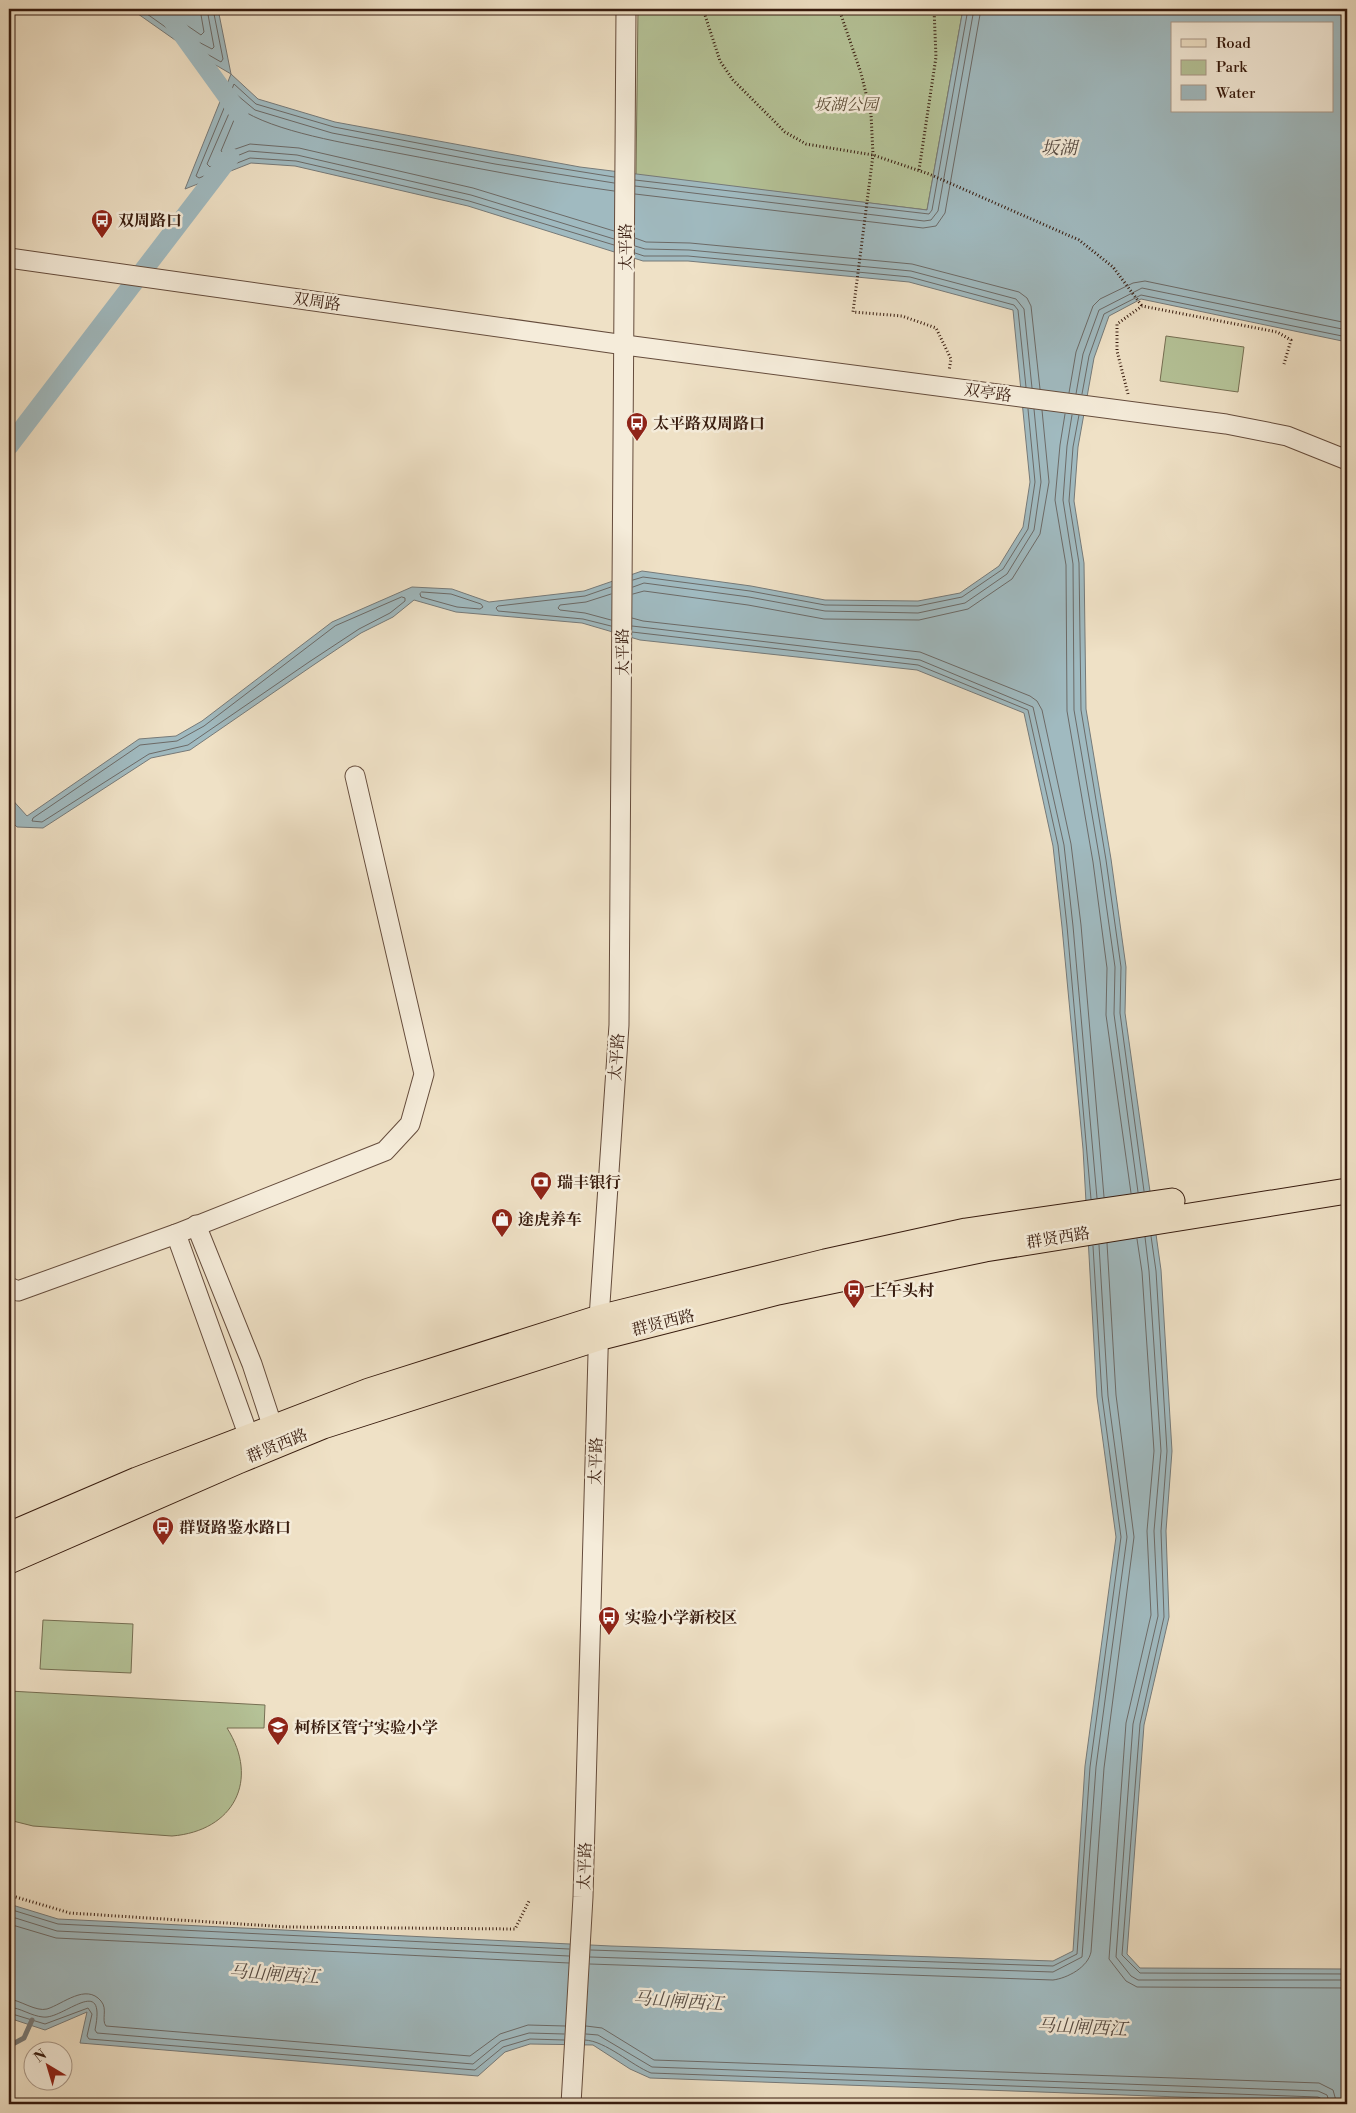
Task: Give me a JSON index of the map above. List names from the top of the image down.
{
  "streets": {
    "main road": ["群贤西路"],
    "street": ["太平路", "双周路", "双亭路"]
  },
  "crossings": [
    ["太平路", "双周路"],
    ["太平路", "双亭路"],
    ["太平路", "群贤西路"],
    ["双周路", "双亭路"]
  ],
  "water": ["坂湖", "马山闸西江"],
  "parks": ["坂湖公园"],
  "places": {
    "bus stop": [
      "双周路口",
      "太平路双周路口",
      "上午头村",
      "群贤路鉴水路口",
      "实验小学新校区"
    ],
    "bank": ["瑞丰银行"],
    "shop": ["途虎养车"],
    "school or university": ["柯桥区管宁实验小学"]
  },
  "legend": ["Road", "Park", "Water"],
  "north": "top left"
}
